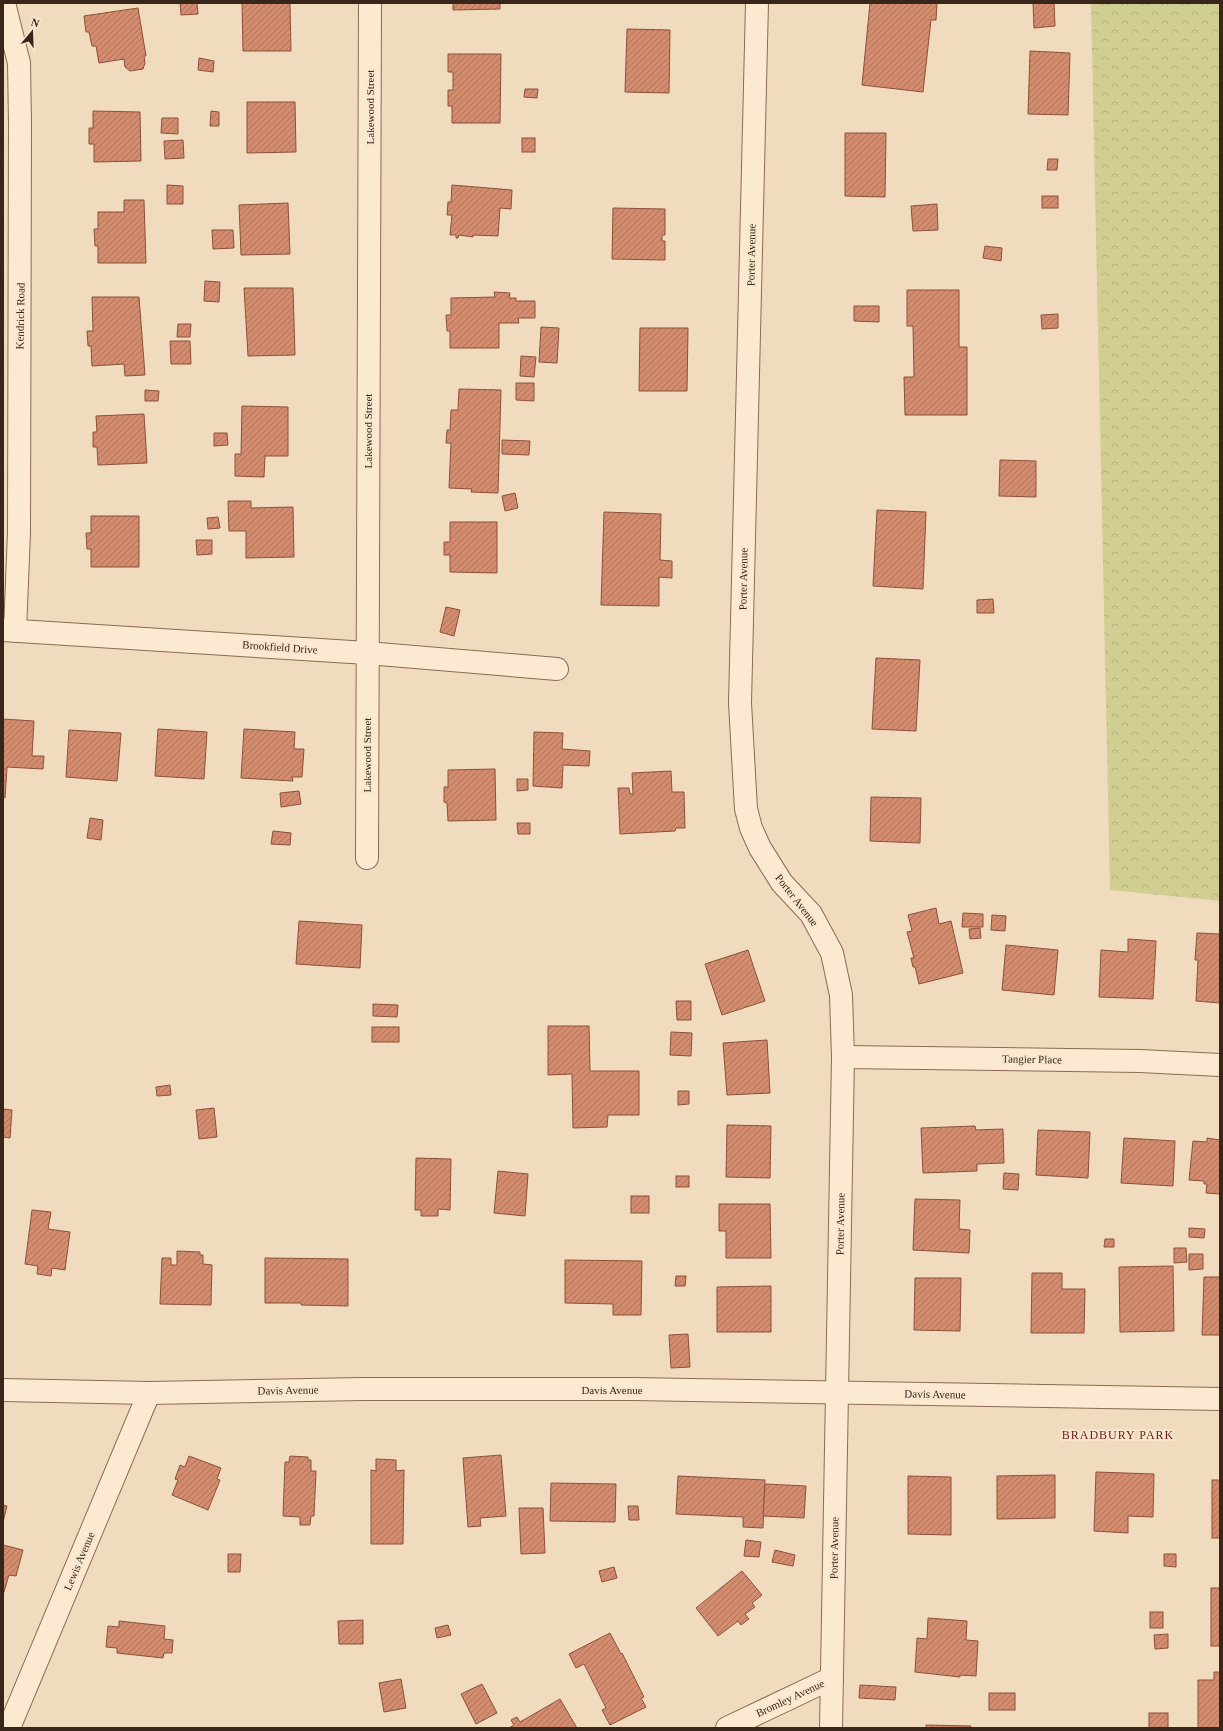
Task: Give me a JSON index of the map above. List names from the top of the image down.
{
  "streets": {
    "street": [
      "Lakewood Street",
      "Porter Avenue",
      "Kendrick Road",
      "Brookfield Drive",
      "Tangier Place",
      "Davis Avenue",
      "Lewis Avenue",
      "Bromley Avenue"
    ]
  },
  "crossings": [
    ["Lakewood Street", "Brookfield Drive"],
    ["Porter Avenue", "Tangier Place"],
    ["Porter Avenue", "Davis Avenue"],
    ["Porter Avenue", "Bromley Avenue"],
    ["Kendrick Road", "Brookfield Drive"],
    ["Davis Avenue", "Lewis Avenue"]
  ],
  "districts": ["BRADBURY PARK"],
  "north": "top"
}
